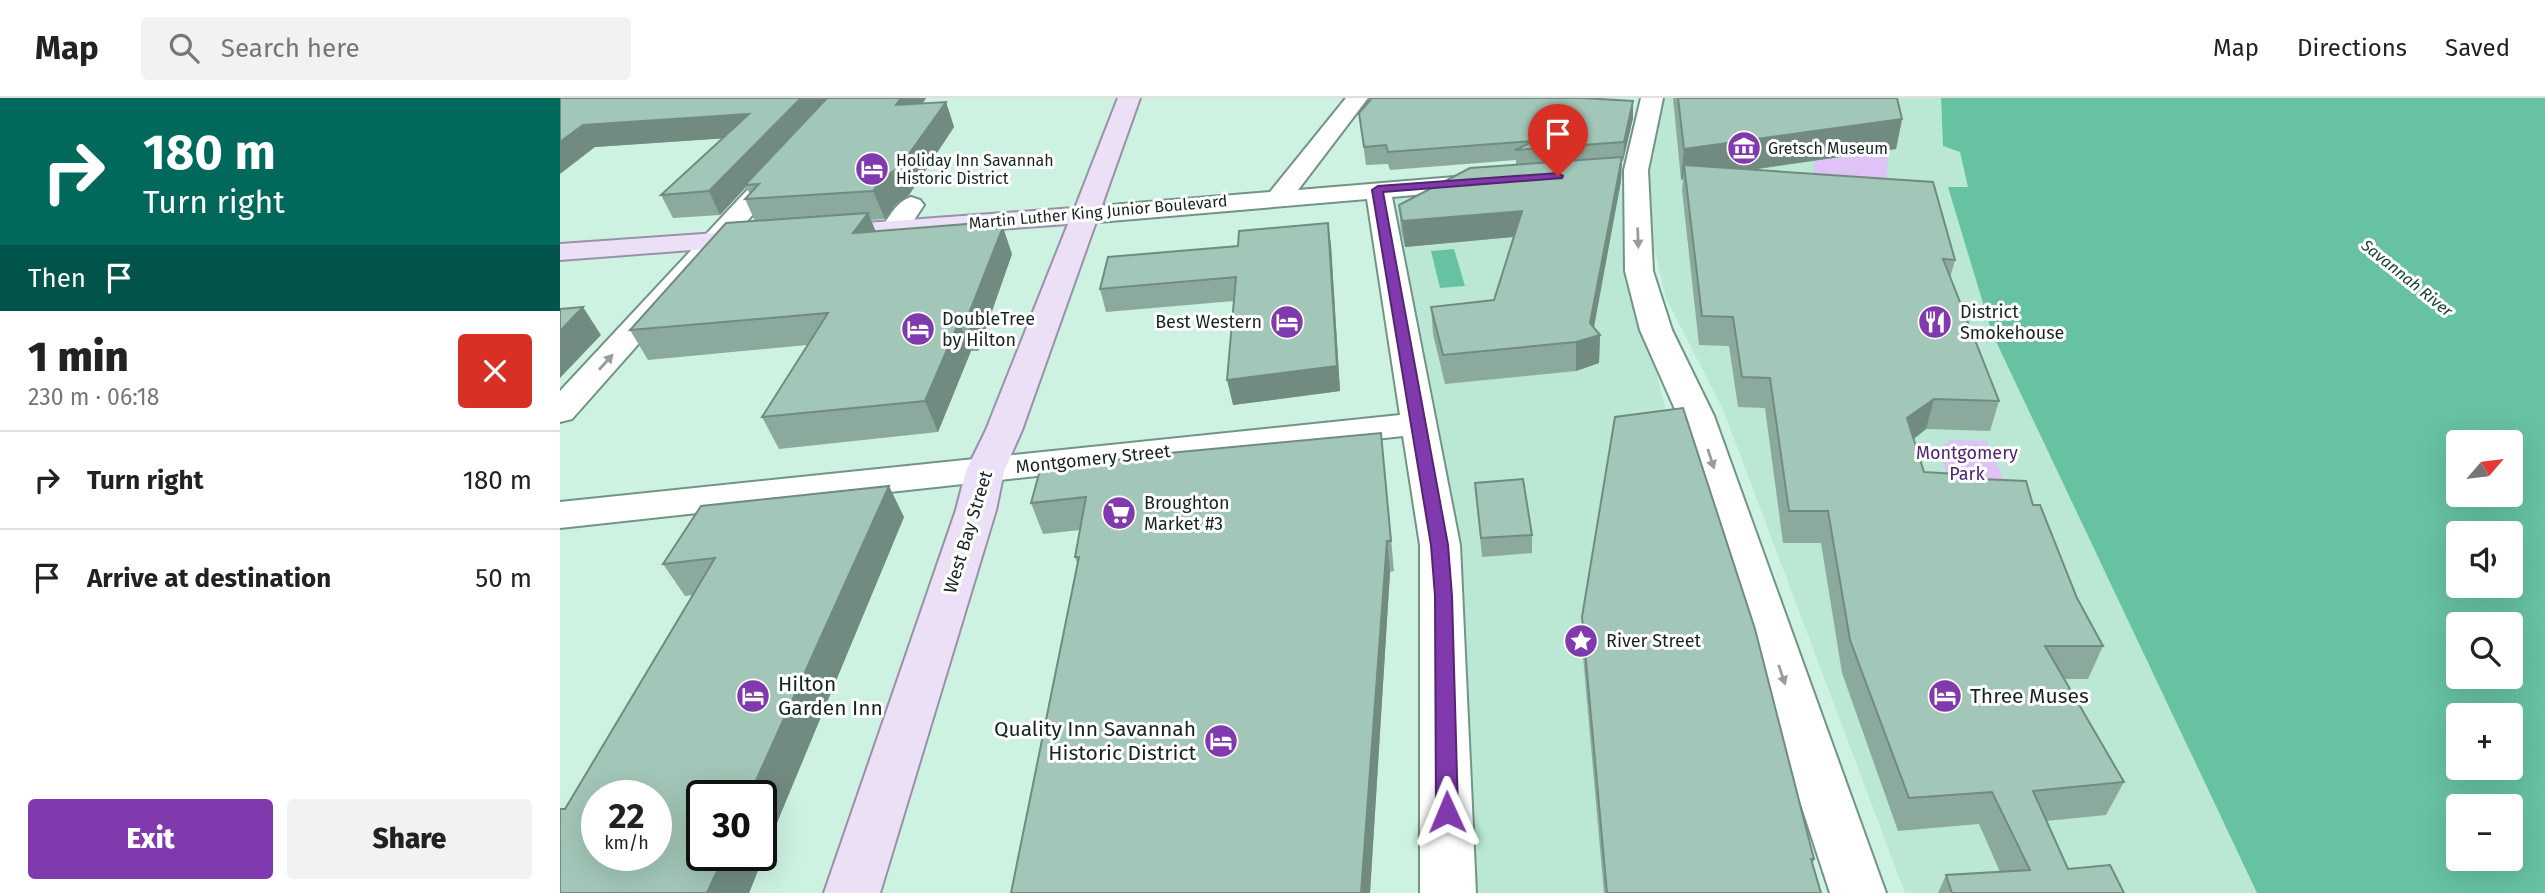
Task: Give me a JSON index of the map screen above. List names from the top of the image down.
{
  "streets": {
    "main road": ["Martin Luther King Junior Boulevard", "West Bay Street"],
    "street": ["Montgomery Street"]
  },
  "crossings": [
    ["Martin Luther King Junior Boulevard", "West Bay Street"],
    ["Montgomery Street", "West Bay Street"]
  ],
  "water": ["Savannah River"],
  "parks": ["Montgomery Park"],
  "places": {
    "museum": ["Gretsch Museum"],
    "hotel": [
      "Holiday Inn Savannah Historic District",
      "Best Western",
      "DoubleTree by Hilton",
      "Hilton Garden Inn",
      "Three Muses",
      "Quality Inn Savannah Historic District"
    ],
    "restaurant": ["District Smokehouse"],
    "supermarket": ["Broughton Market #3"],
    "place": ["River Street"]
  },
  "north": "top right",
  "page": {
    "header": "Map",
    "search": "Search here",
    "nav": ["Map", "Directions", "Saved"],
    "turn": ["180 m", "Turn right"],
    "then": "Then",
    "heading": ["1 min", "230 m · 06:18"],
    "list": [
      {
        "name": "Turn right",
        "value": "180 m"
      },
      {
        "name": "Arrive at destination",
        "value": "50 m"
      }
    ],
    "map_buttons": ["+", "−"],
    "speed": "22 km/h",
    "limit": "30",
    "buttons": ["Exit", "Share"]
  }
}
